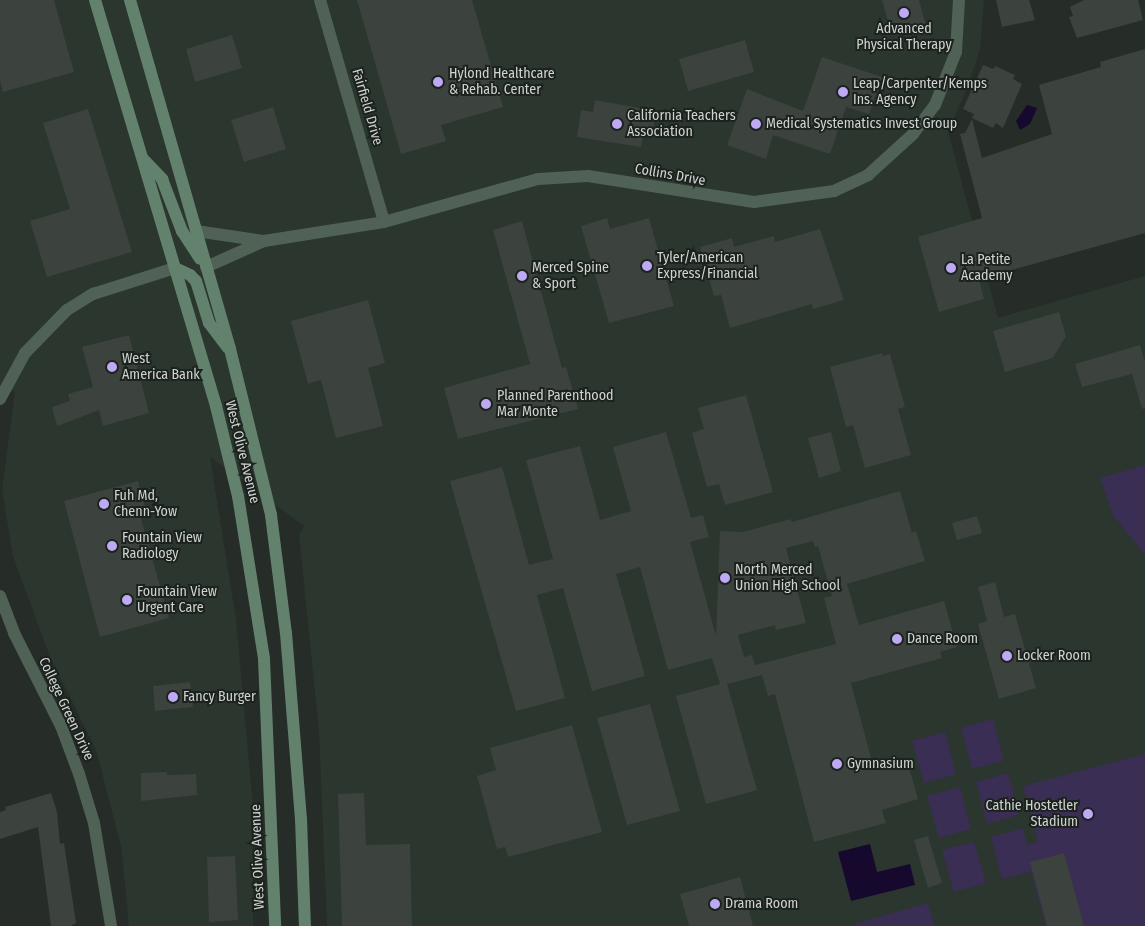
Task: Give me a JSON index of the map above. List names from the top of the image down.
{
  "streets": {
    "main road": ["West Olive Avenue"],
    "street": ["Fairfield Drive", "Collins Drive", "College Green Drive"]
  },
  "crossings": [
    ["Fairfield Drive", "Collins Drive"],
    ["Collins Drive", "West Olive Avenue"]
  ],
  "places": [
    "Advanced Physical Therapy",
    "Hylond Healthcare & Rehab. Center",
    "Leap/Carpenter/Kemps Ins. Agency",
    "California Teachers Association",
    "Medical Systematics Invest Group",
    "Tyler/American Express/Financial",
    "La Petite Academy",
    "Merced Spine & Sport",
    "West America Bank",
    "Planned Parenthood Mar Monte",
    "Fuh Md, Chenn-Yow",
    "Fountain View Radiology",
    "North Merced Union High School",
    "Fountain View Urgent Care",
    "Dance Room",
    "Locker Room",
    "Fancy Burger",
    "Gymnasium",
    "Cathie Hostetler Stadium",
    "Drama Room"
  ]
}
